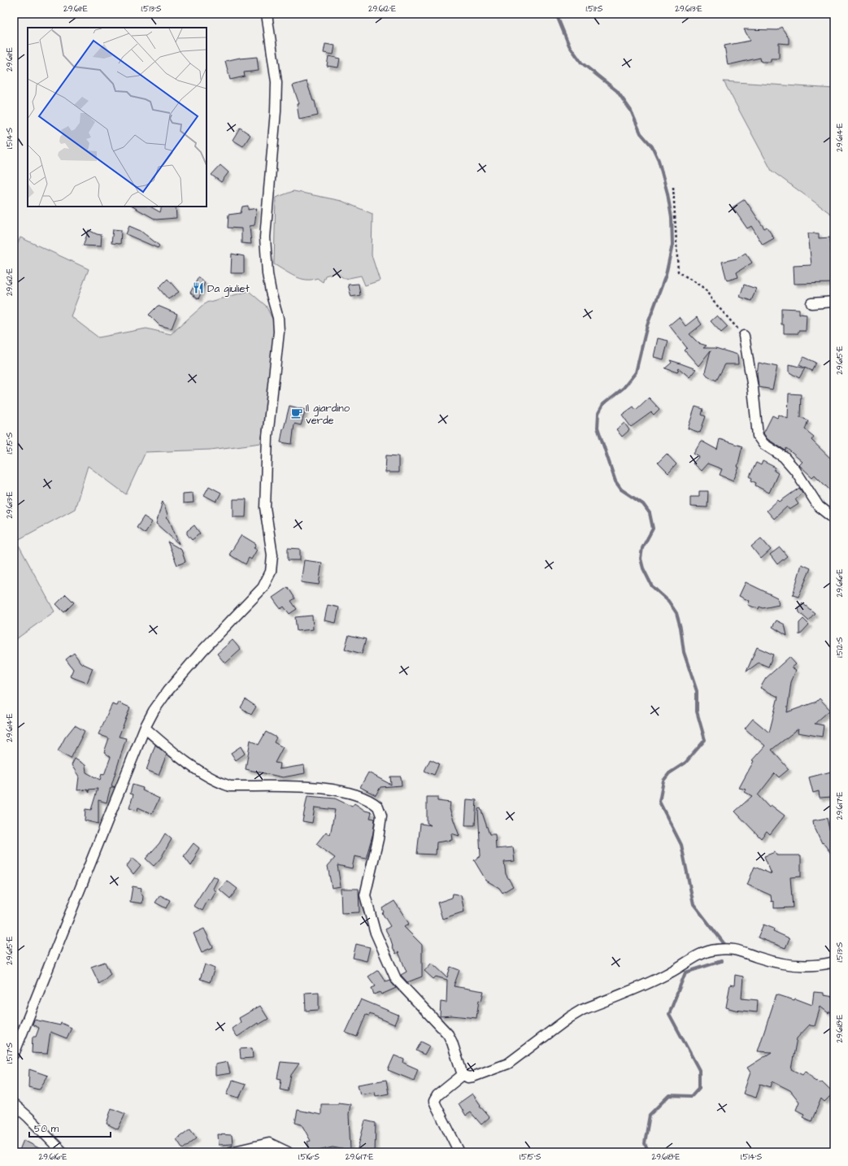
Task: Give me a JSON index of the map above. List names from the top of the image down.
{
  "places": {
    "restaurant": ["Da giuliet"],
    "cafe": ["Il giardino verde"]
  },
  "scale_bar": "50 m",
  "coordinates": [
    "29.611°E",
    "1.513°S",
    "29.612°E",
    "1.511°S",
    "29.613°E",
    "29.614°E",
    "1.514°S",
    "29.615°E",
    "1.515°S",
    "29.616°E",
    "1.512°S",
    "29.617°E",
    "29.618°E",
    "1.517°S",
    "1.516°S"
  ]
}
